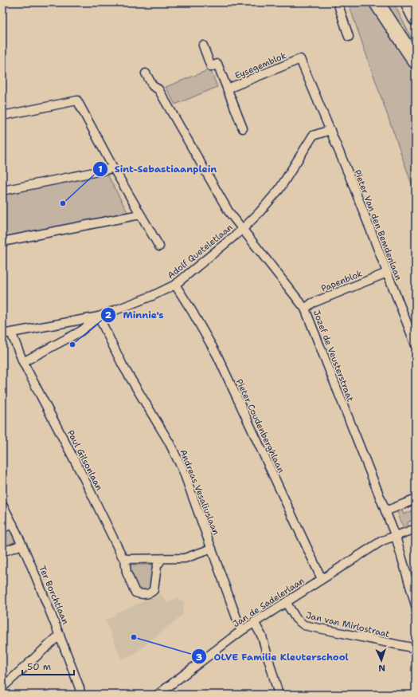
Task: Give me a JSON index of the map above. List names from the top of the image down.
{
  "streets": {
    "street": [
      "Eysegemblok",
      "Pieter Van den Bemdenlaan",
      "Adolf Queteletlaan",
      "Papenblok",
      "Jozef de Veusterstraat",
      "Pieter Coudenberghlaan",
      "Paul Gilsonlaan",
      "Andreas Vesaliuslaan",
      "Ter Borchtlaan",
      "Jan de Sadelerlaan",
      "Jan van Mirlostraat"
    ]
  },
  "crossings": [
    ["Eysegemblok", "Pieter Van den Bemdenlaan"],
    ["Pieter Van den Bemdenlaan", "Adolf Queteletlaan"],
    ["Pieter Van den Bemdenlaan", "Papenblok"],
    ["Adolf Queteletlaan", "Jozef de Veusterstraat"],
    ["Adolf Queteletlaan", "Pieter Coudenberghlaan"],
    ["Adolf Queteletlaan", "Paul Gilsonlaan"],
    ["Adolf Queteletlaan", "Andreas Vesaliuslaan"],
    ["Papenblok", "Jozef de Veusterstraat"],
    ["Jozef de Veusterstraat", "Jan de Sadelerlaan"],
    ["Pieter Coudenberghlaan", "Jan de Sadelerlaan"],
    ["Andreas Vesaliuslaan", "Jan de Sadelerlaan"],
    ["Jan de Sadelerlaan", "Jan van Mirlostraat"]
  ],
  "places": ["Sint-Sebastiaanplein", "Minnie's", "OLVE Familie Kleuterschool"],
  "scale_bar": "50 m",
  "north": "bottom"
}
